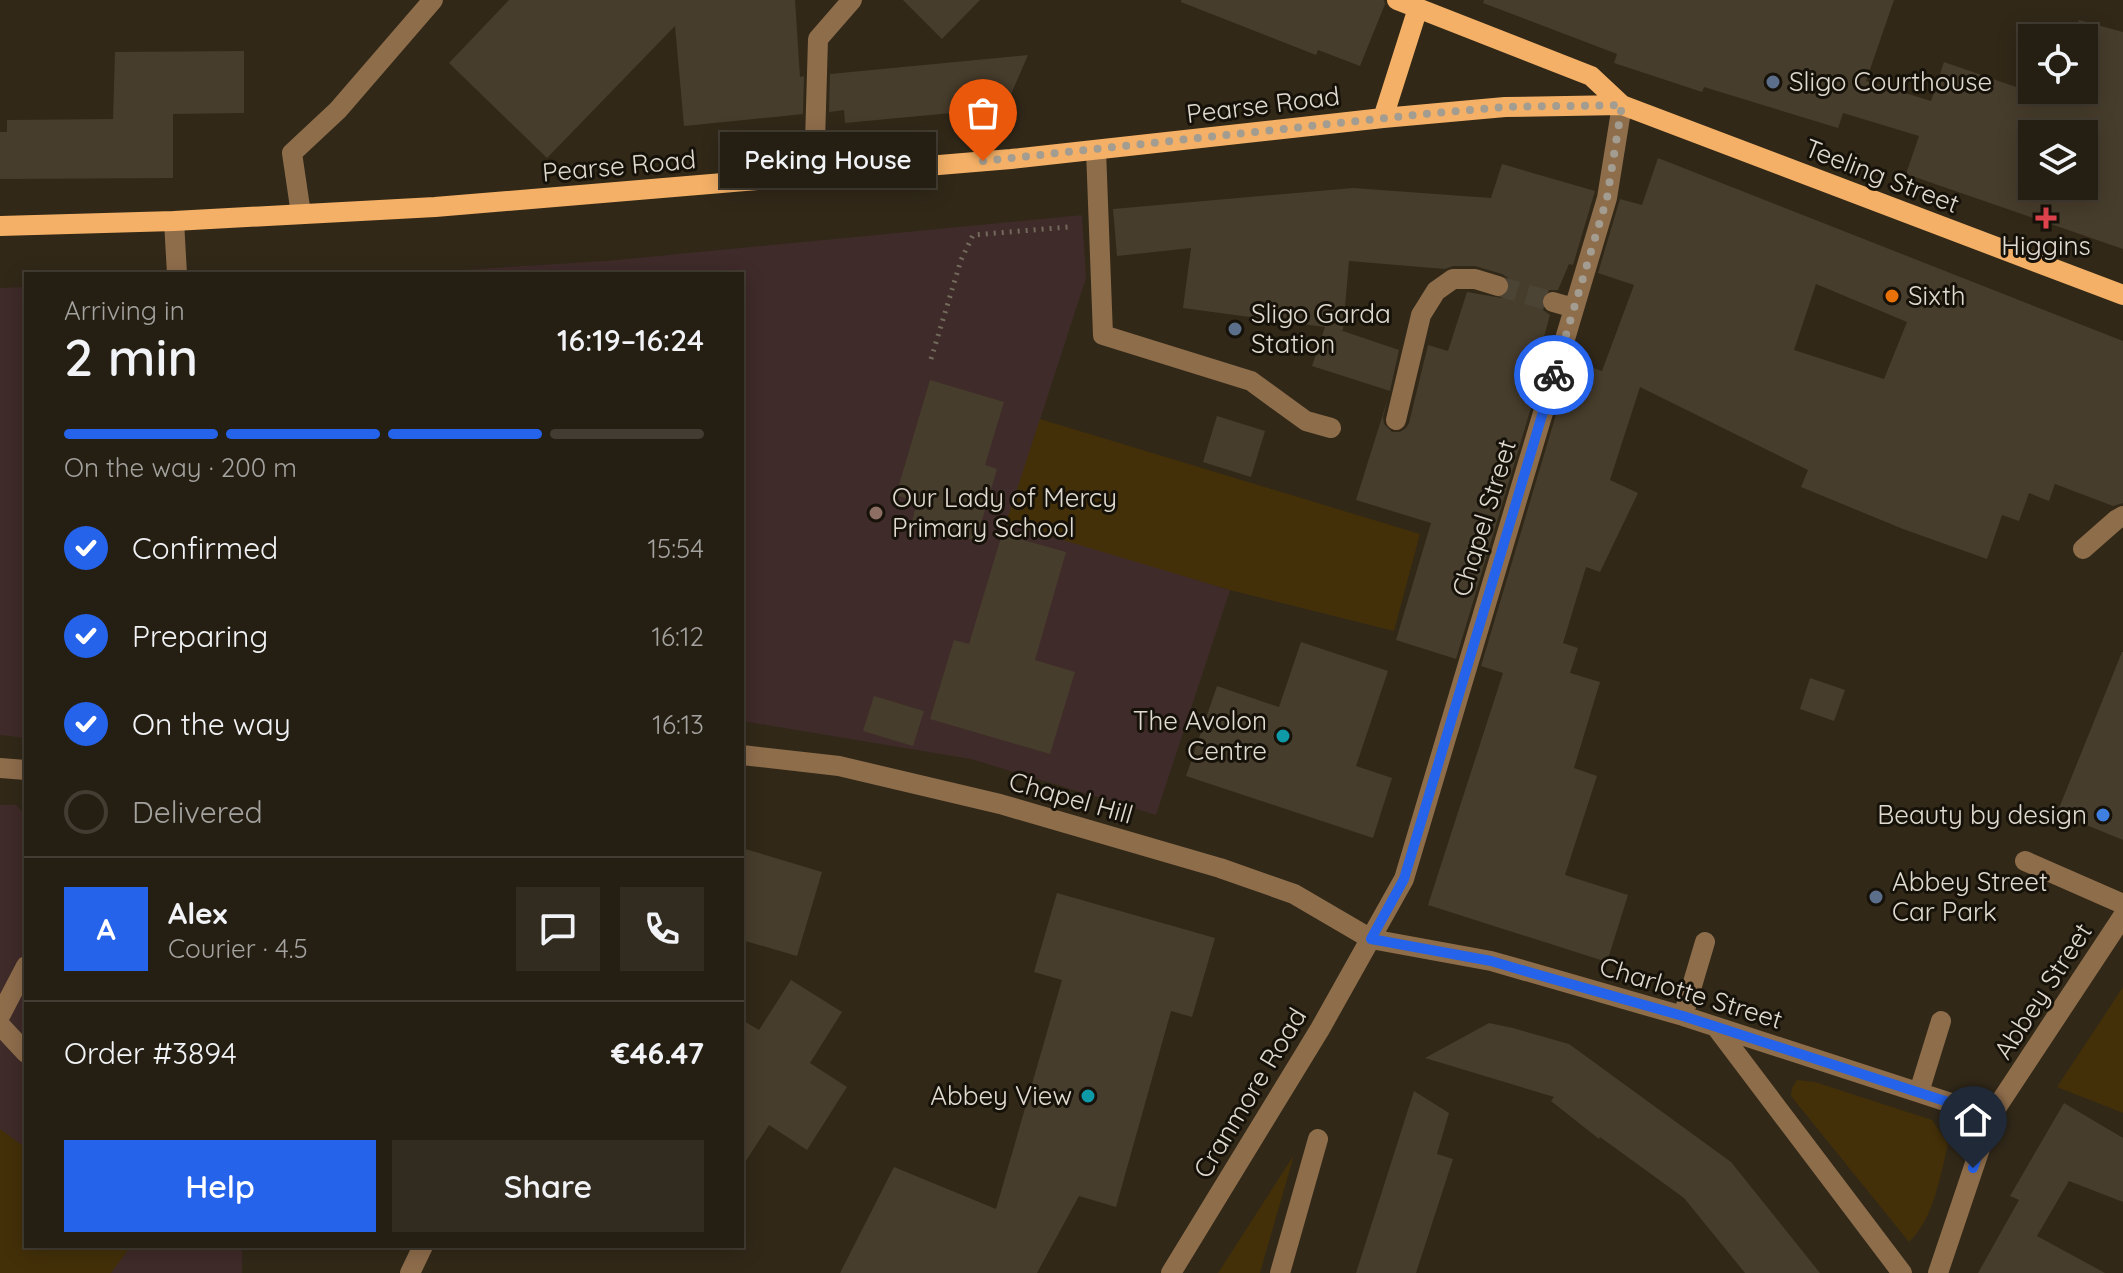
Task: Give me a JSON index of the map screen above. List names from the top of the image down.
{
  "streets": {
    "main road": ["Pearse Road", "Teeling Street"],
    "street": [
      "Chapel Street",
      "Chapel Hill",
      "Abbey Street",
      "Charlotte Street",
      "Cranmore Road"
    ]
  },
  "crossings": [
    ["Pearse Road", "Teeling Street"],
    ["Pearse Road", "Chapel Street"],
    ["Teeling Street", "Chapel Street"],
    ["Chapel Street", "Chapel Hill"],
    ["Chapel Street", "Charlotte Street"],
    ["Chapel Street", "Cranmore Road"],
    ["Chapel Hill", "Charlotte Street"],
    ["Chapel Hill", "Cranmore Road"],
    ["Abbey Street", "Charlotte Street"],
    ["Charlotte Street", "Cranmore Road"]
  ],
  "places": {
    "other": [
      "Sligo Courthouse",
      "Peking House",
      "Sixth",
      "Sligo Garda Station",
      "Our Lady of Mercy Primary School",
      "The Avolon Centre",
      "Beauty by design",
      "Abbey Street Car Park",
      "Abbey View"
    ],
    "health": ["Higgins"]
  },
  "page": {
    "bubble": "Peking House",
    "heading": ["2 min", "Arriving in", "16:19–16:24"],
    "panel": [
      "Alex",
      "Courier · 4.5",
      "Order #3894",
      "€46.47"
    ],
    "bar": "On the way · 200 m",
    "list": [
      ["Confirmed", "15:54"],
      ["Preparing", "16:12"],
      ["On the way", "16:13"],
      "Delivered"
    ],
    "round": "A",
    "buttons": ["Help", "Share"]
  }
}
